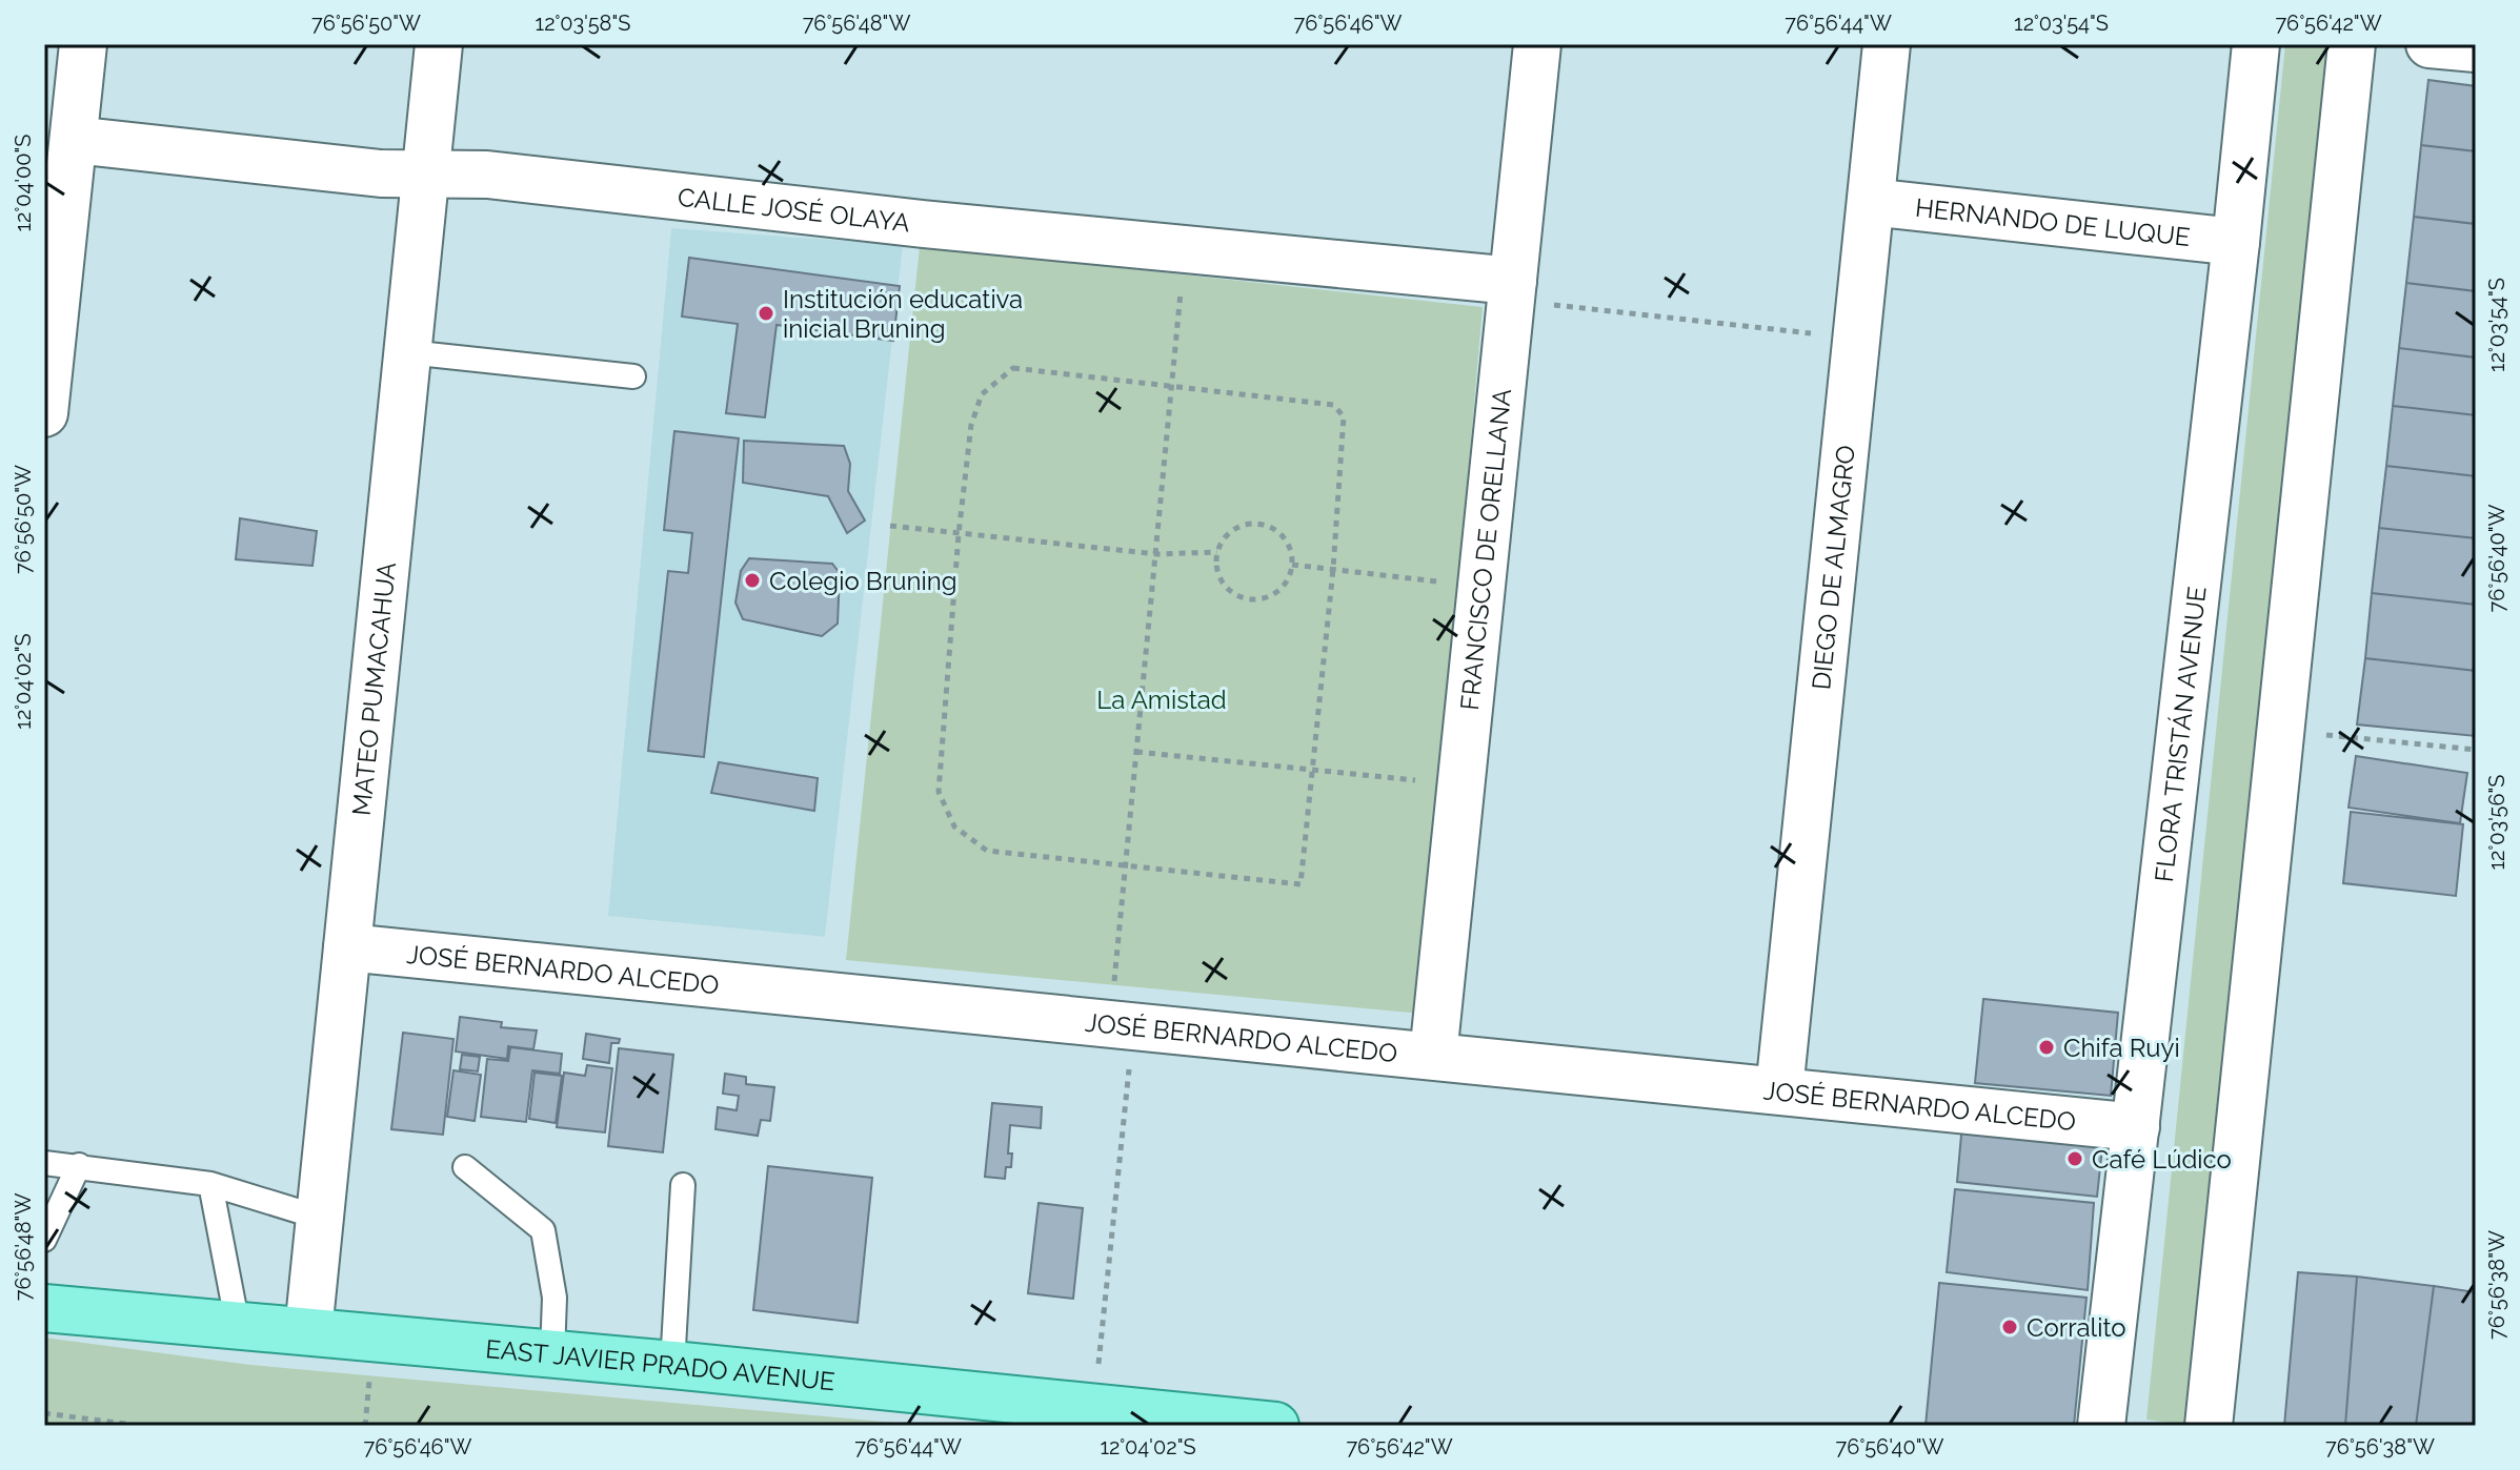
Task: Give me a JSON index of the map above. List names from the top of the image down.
{
  "streets": {
    "main road": ["EAST JAVIER PRADO AVENUE"],
    "street": [
      "CALLE JOSÉ OLAYA",
      "HERNANDO DE LUQUE",
      "FRANCISCO DE ORELLANA",
      "DIEGO DE ALMAGRO",
      "MATEO PUMACAHUA",
      "FLORA TRISTÁN AVENUE",
      "JOSÉ BERNARDO ALCEDO"
    ]
  },
  "crossings": [
    ["CALLE JOSÉ OLAYA", "FRANCISCO DE ORELLANA"],
    ["CALLE JOSÉ OLAYA", "MATEO PUMACAHUA"],
    ["HERNANDO DE LUQUE", "DIEGO DE ALMAGRO"],
    ["HERNANDO DE LUQUE", "FLORA TRISTÁN AVENUE"],
    ["FRANCISCO DE ORELLANA", "JOSÉ BERNARDO ALCEDO"],
    ["DIEGO DE ALMAGRO", "JOSÉ BERNARDO ALCEDO"],
    ["MATEO PUMACAHUA", "JOSÉ BERNARDO ALCEDO"],
    ["MATEO PUMACAHUA", "EAST JAVIER PRADO AVENUE"],
    ["FLORA TRISTÁN AVENUE", "JOSÉ BERNARDO ALCEDO"]
  ],
  "parks": ["La Amistad"],
  "places": [
    "Institución educativa inicial Bruning",
    "Colegio Bruning",
    "Chifa Ruyi",
    "Café Lúdico",
    "Corralito"
  ],
  "coordinates": [
    "76°56'50\"W",
    "12°03'58\"S",
    "76°56'48\"W",
    "76°56'46\"W",
    "76°56'44\"W",
    "12°03'54\"S",
    "76°56'42\"W",
    "12°04'00\"S",
    "76°56'40\"W",
    "12°04'02\"S",
    "12°03'56\"S",
    "76°56'38\"W"
  ]
}
